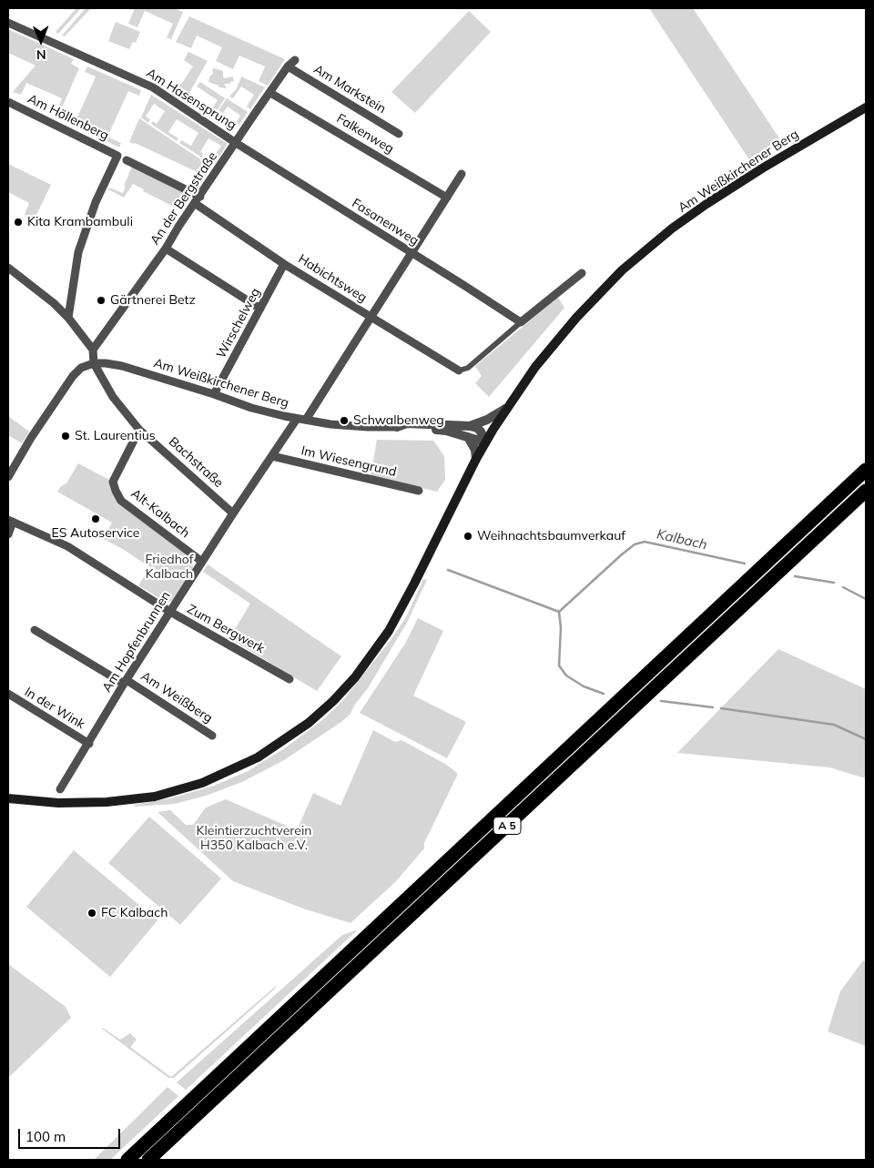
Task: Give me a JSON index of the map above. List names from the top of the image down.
{
  "streets": {
    "highway": ["A 5"],
    "main road": ["Am Weißkirchener Berg"],
    "street": [
      "Am Markstein",
      "Am Hasensprung",
      "Am Höllenberg",
      "Falkenweg",
      "An der Bergstraße",
      "Fasanenweg",
      "Habichtsweg",
      "Wirschelweg",
      "Im Wiesengrund",
      "Bachstraße",
      "Alt-Kalbach",
      "Zum Bergwerk",
      "Am Hopfenbrunnen",
      "Am Weißberg",
      "In der Wink"
    ]
  },
  "crossings": [
    ["Am Markstein", "An der Bergstraße"],
    ["Am Hasensprung", "An der Bergstraße"],
    ["Am Hasensprung", "Fasanenweg"],
    ["Falkenweg", "An der Bergstraße"],
    ["Am Weißkirchener Berg", "Wirschelweg"],
    ["Am Weißkirchener Berg", "Bachstraße"],
    ["Am Weißkirchener Berg", "Am Hopfenbrunnen"],
    ["An der Bergstraße", "Fasanenweg"],
    ["An der Bergstraße", "Habichtsweg"],
    ["Habichtsweg", "Wirschelweg"],
    ["Im Wiesengrund", "Am Hopfenbrunnen"],
    ["Bachstraße", "Alt-Kalbach"],
    ["Bachstraße", "Am Hopfenbrunnen"],
    ["Alt-Kalbach", "Am Hopfenbrunnen"],
    ["Zum Bergwerk", "Am Hopfenbrunnen"],
    ["Am Hopfenbrunnen", "Am Weißberg"],
    ["Am Hopfenbrunnen", "In der Wink"]
  ],
  "water": ["Kalbach"],
  "parks": ["Friedhof Kalbach", "Kleintierzuchtverein H350 Kalbach e.V."],
  "places": [
    "Kita Krambambuli",
    "Gärtnerei Betz",
    "Schwalbenweg",
    "St. Laurentius",
    "ES Autoservice",
    "Weihnachtsbaumverkauf",
    "FC Kalbach"
  ],
  "scale_bar": "100 m",
  "north": "bottom"
}
